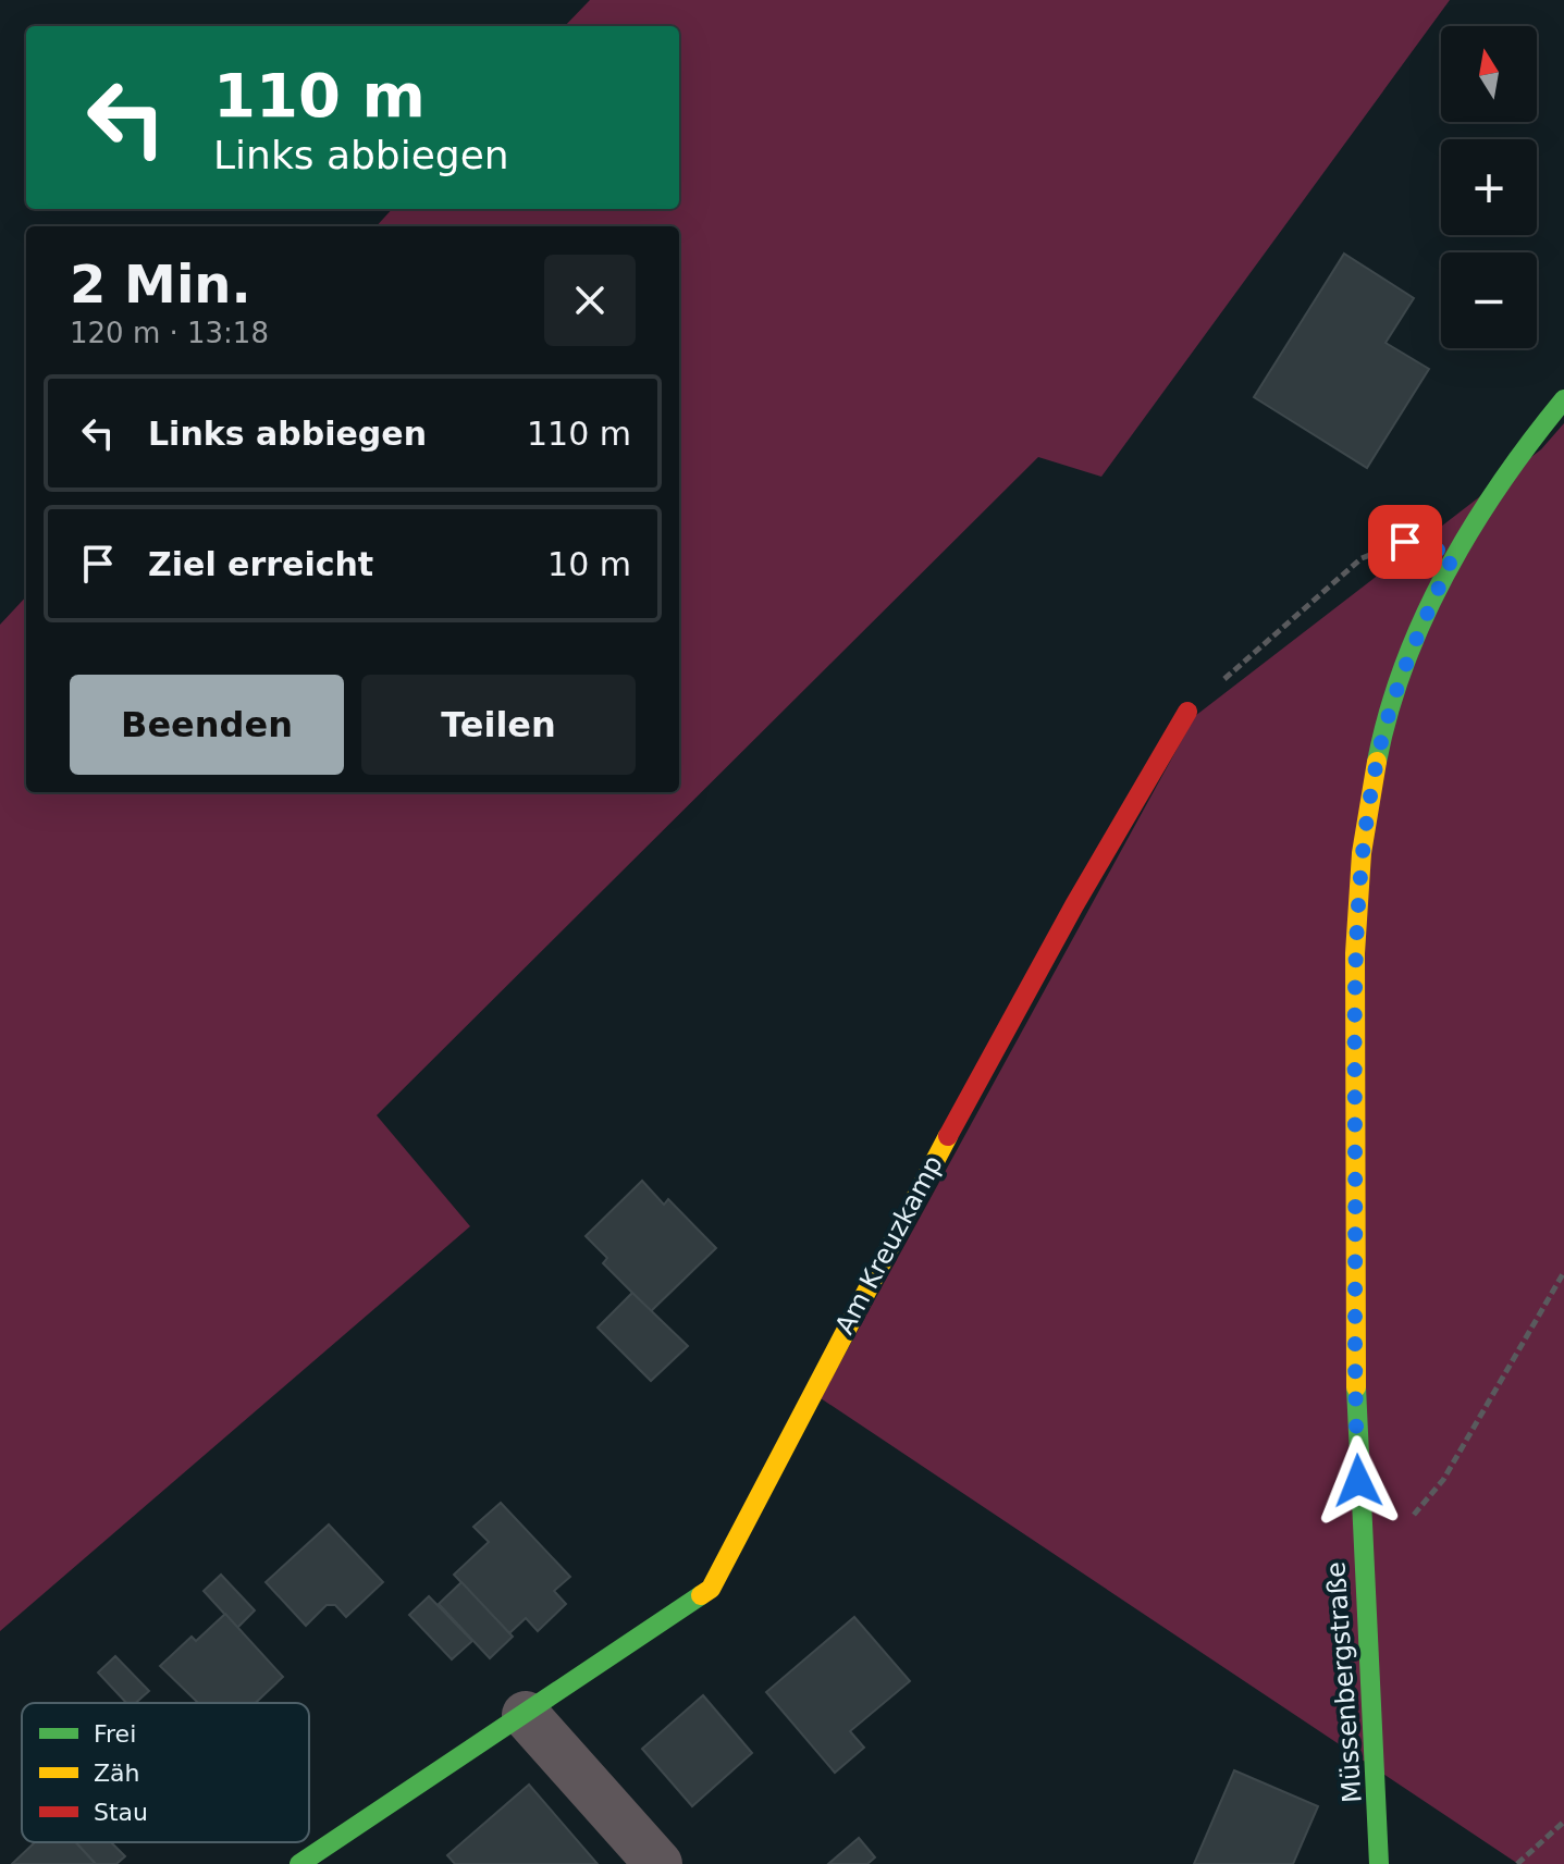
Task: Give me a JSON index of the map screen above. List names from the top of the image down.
{
  "streets": {
    "main road": ["Am Kreuzkamp", "Müssenbergstraße"]
  },
  "legend": ["Frei", "Zäh", "Stau"],
  "north": "top",
  "page": {
    "map_buttons": ["+", "−"],
    "turn": ["110 m", "Links abbiegen"],
    "heading": ["2 Min.", "120 m · 13:18"],
    "list": [
      {
        "name": "Links abbiegen",
        "value": "110 m"
      },
      {
        "name": "Ziel erreicht",
        "value": "10 m"
      }
    ],
    "buttons": ["Beenden", "Teilen"]
  }
}
